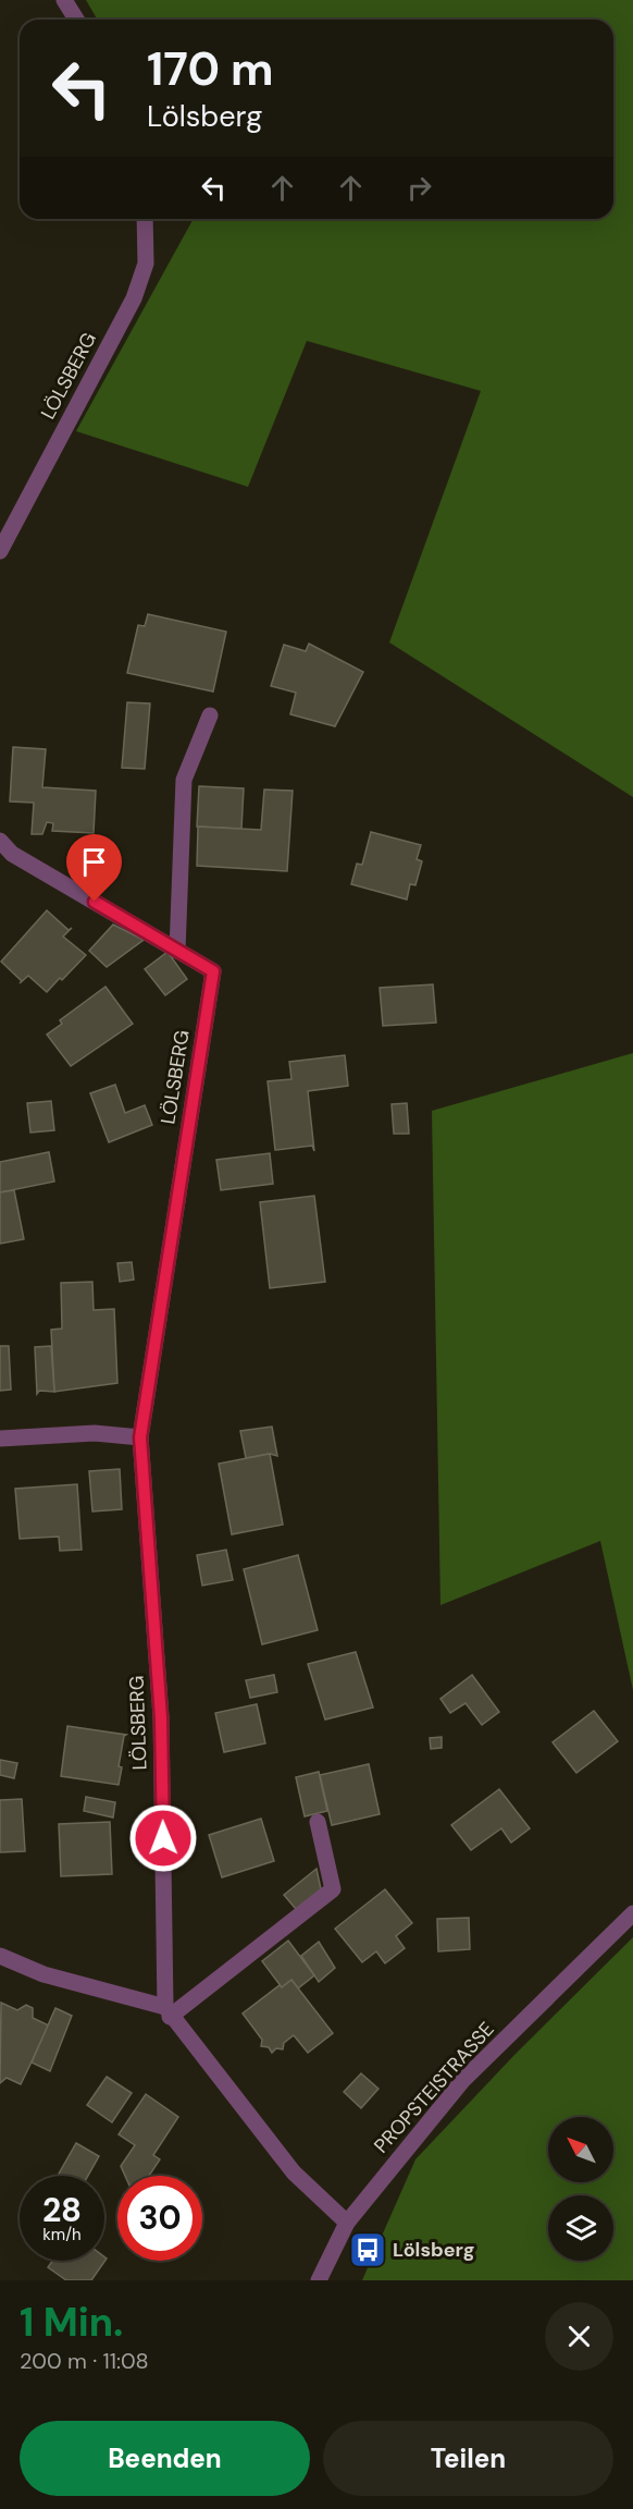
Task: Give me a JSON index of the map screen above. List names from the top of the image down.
{
  "streets": {
    "street": ["LÖLSBERG", "PROPSTEISTRASSE"]
  },
  "places": {
    "bus stop": ["Lölsberg"]
  },
  "north": "top left",
  "page": {
    "turn": ["170 m", "Lölsberg"],
    "speed": "28 km/h",
    "limit": "30",
    "heading": ["1 Min.", "200 m · 11:08"],
    "buttons": ["Beenden", "Teilen"]
  }
}
